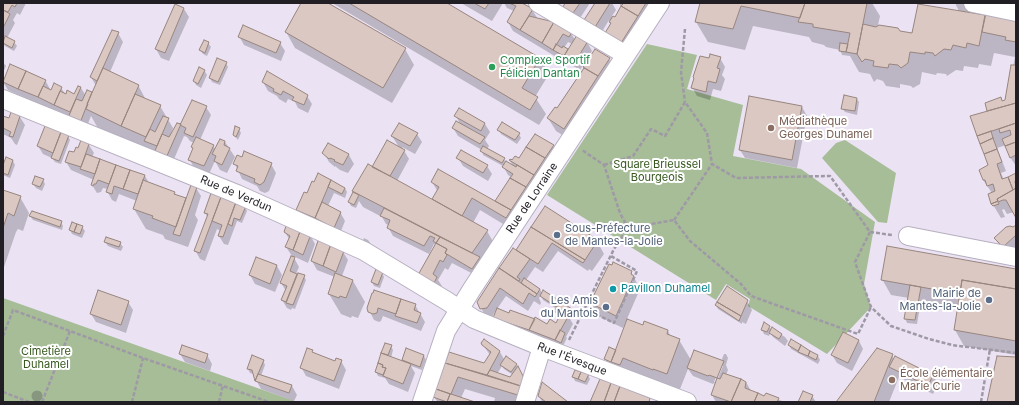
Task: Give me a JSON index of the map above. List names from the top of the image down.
{
  "streets": {
    "street": ["Rue de Verdun", "Rue de Lorraine", "Rue l'Évesque"]
  },
  "crossings": [
    ["Rue de Verdun", "Rue de Lorraine"],
    ["Rue de Verdun", "Rue l'Évesque"],
    ["Rue de Lorraine", "Rue l'Évesque"]
  ],
  "parks": ["Square Brieussel Bourgeois", "Cimetière Duhamel"],
  "places": [
    "Complexe Sportif Félicien Dantan",
    "Médiathèque Georges Duhamel",
    "Sous-Préfecture de Mantes-la-Jolie",
    "Pavillon Duhamel",
    "Mairie de Mantes-la-Jolie",
    "Les Amis du Mantois",
    "École élémentaire Marie Curie"
  ]
}
